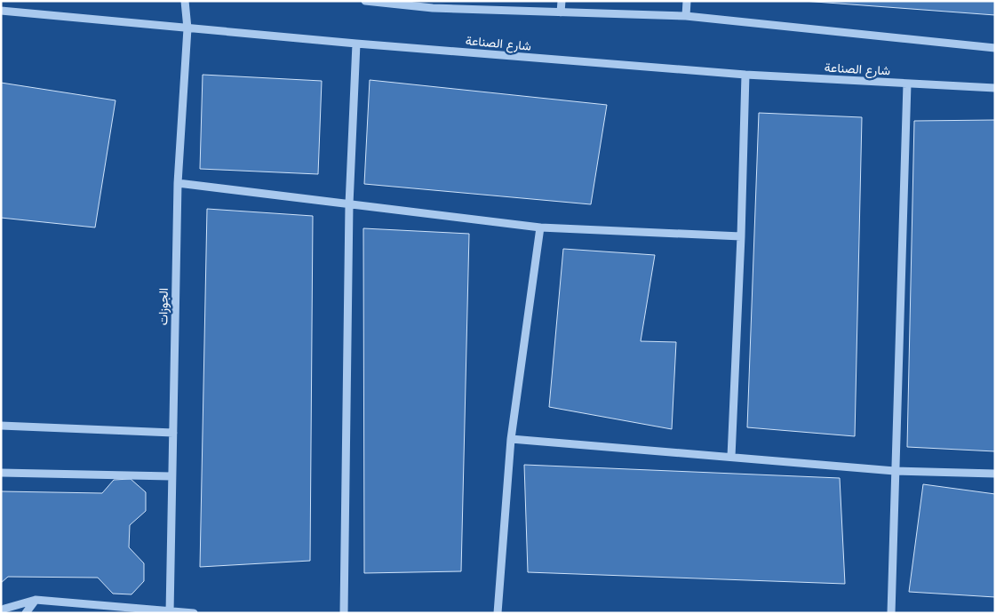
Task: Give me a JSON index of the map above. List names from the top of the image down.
{
  "streets": {
    "street": ["شارع الصناعة", "الجوزات"]
  },
  "crossings": [
    ["شارع الصناعة", "الجوزات"]
  ]
}
